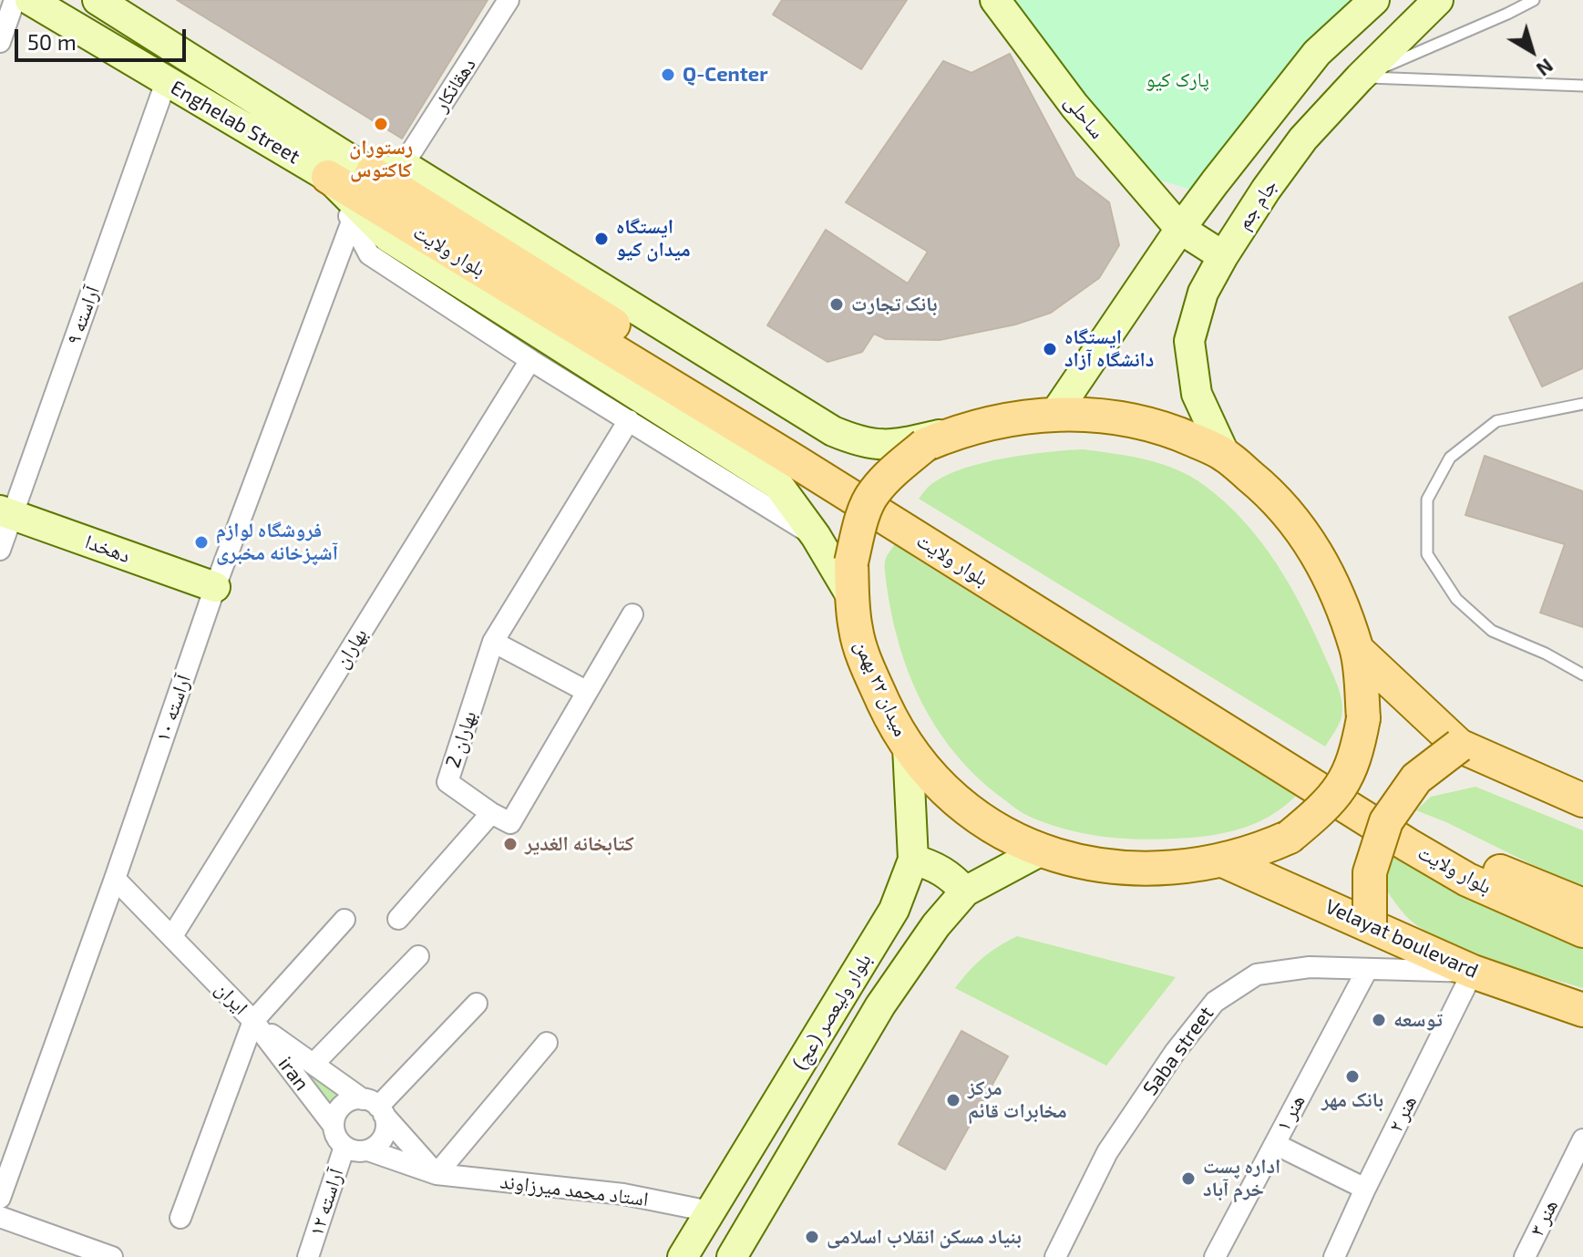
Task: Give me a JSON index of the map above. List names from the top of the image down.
{
  "streets": {
    "main road": [
      "ساحلی",
      "Enghelab Street",
      "جام جم",
      "بلوار ولایت",
      "دهخدا",
      "میدان ۲۲ بهمن",
      "Velayat boulevard",
      "بلوار ولیعصر (عج)"
    ],
    "street": [
      "دهقانکار",
      "آراسته ۹",
      "بهاران",
      "آراسته ۱۰",
      "بهاران 2",
      "ایران",
      "Saba street",
      "iran",
      "هنر ۱",
      "هنر ۲",
      "استاد محمد میرزاوند",
      "۱۲ آراسته",
      "هنر ۳"
    ]
  },
  "crossings": [
    ["دهقانکار", "Enghelab Street"],
    ["دهقانکار", "بلوار ولایت"],
    ["ساحلی", "جام جم"],
    ["Enghelab Street", "بلوار ولایت"],
    ["Enghelab Street", "آراسته ۹"],
    ["Enghelab Street", "میدان ۲۲ بهمن"],
    ["جام جم", "میدان ۲۲ بهمن"],
    ["آراسته ۹", "دهخدا"],
    ["دهخدا", "آراسته ۱۰"],
    ["بهاران", "ایران"],
    ["میدان ۲۲ بهمن", "Velayat boulevard"],
    ["میدان ۲۲ بهمن", "بلوار ولیعصر (عج)"],
    ["آراسته ۱۰", "ایران"],
    ["Velayat boulevard", "Saba street"],
    ["Velayat boulevard", "هنر ۲"],
    ["ایران", "iran"],
    ["ایران", "استاد محمد میرزاوند"],
    ["ایران", "۱۲ آراسته"],
    ["بلوار ولیعصر (عج)", "استاد محمد میرزاوند"],
    ["Saba street", "هنر ۱"],
    ["Saba street", "هنر ۲"],
    ["iran", "۱۲ آراسته"]
  ],
  "parks": ["پارک کیو"],
  "places": [
    "Q-Center",
    "رستوران کاکتوس",
    "ایستگاه میدان کیو",
    "بانک تجارت",
    "ایستگاه دانشگاه آزاد",
    "فروشگاه لوازم آشپزخانه مخبری",
    "کتابخانه الغدیر",
    "توسعه",
    "بانک مهر",
    "مرکز مخابرات قائم",
    "اداره پست خرم آباد",
    "بنیاد مسکن انقلاب اسلامی"
  ],
  "scale_bar": "50 m",
  "north": "bottom right"
}
